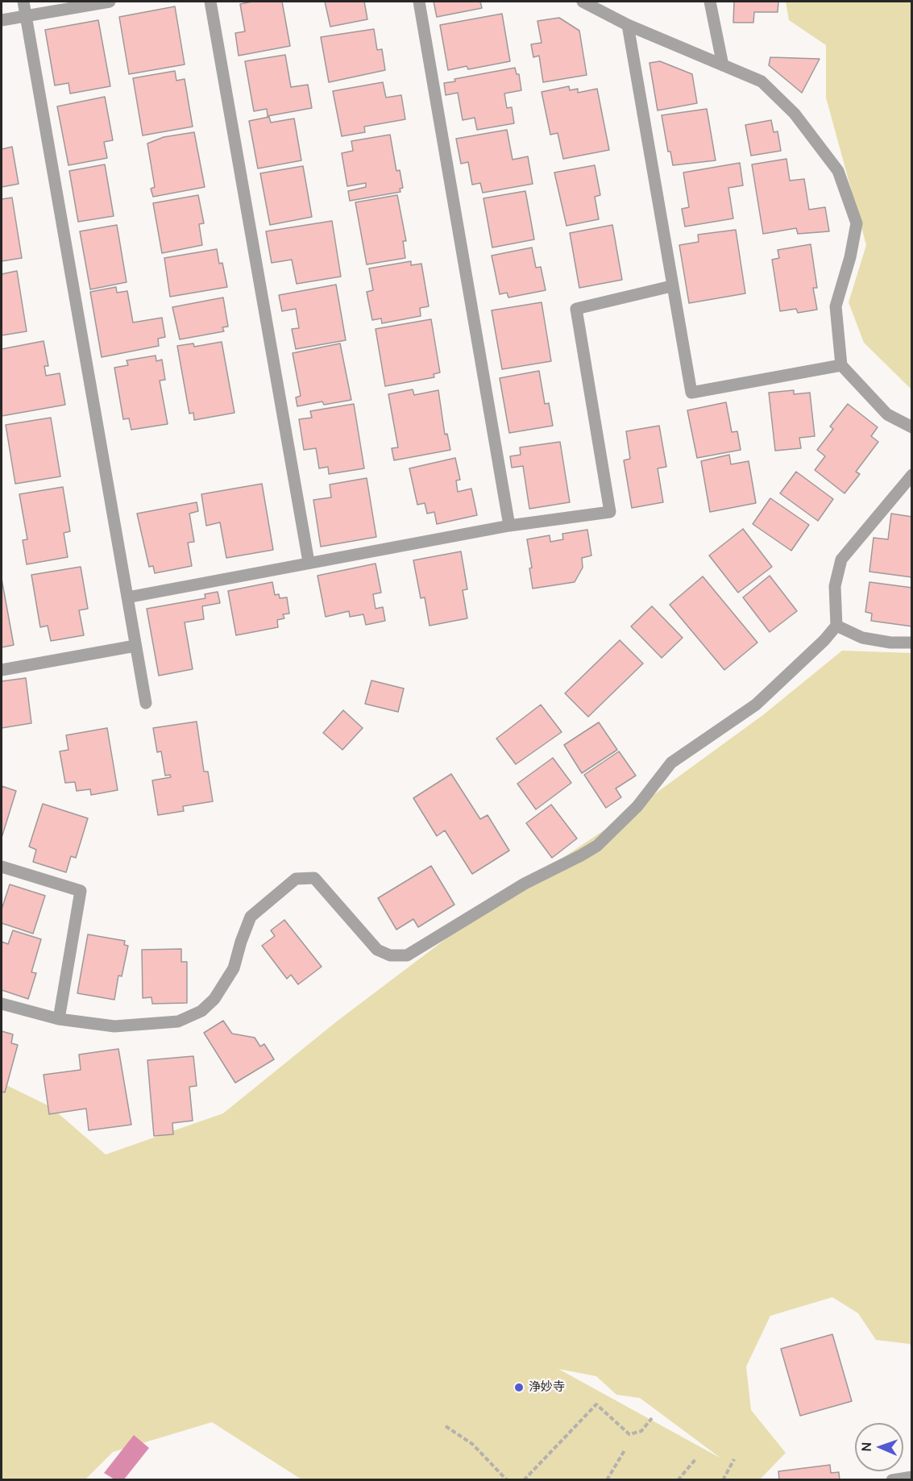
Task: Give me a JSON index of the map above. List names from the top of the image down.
{
  "places": ["浄妙寺"],
  "north": "left"
}
